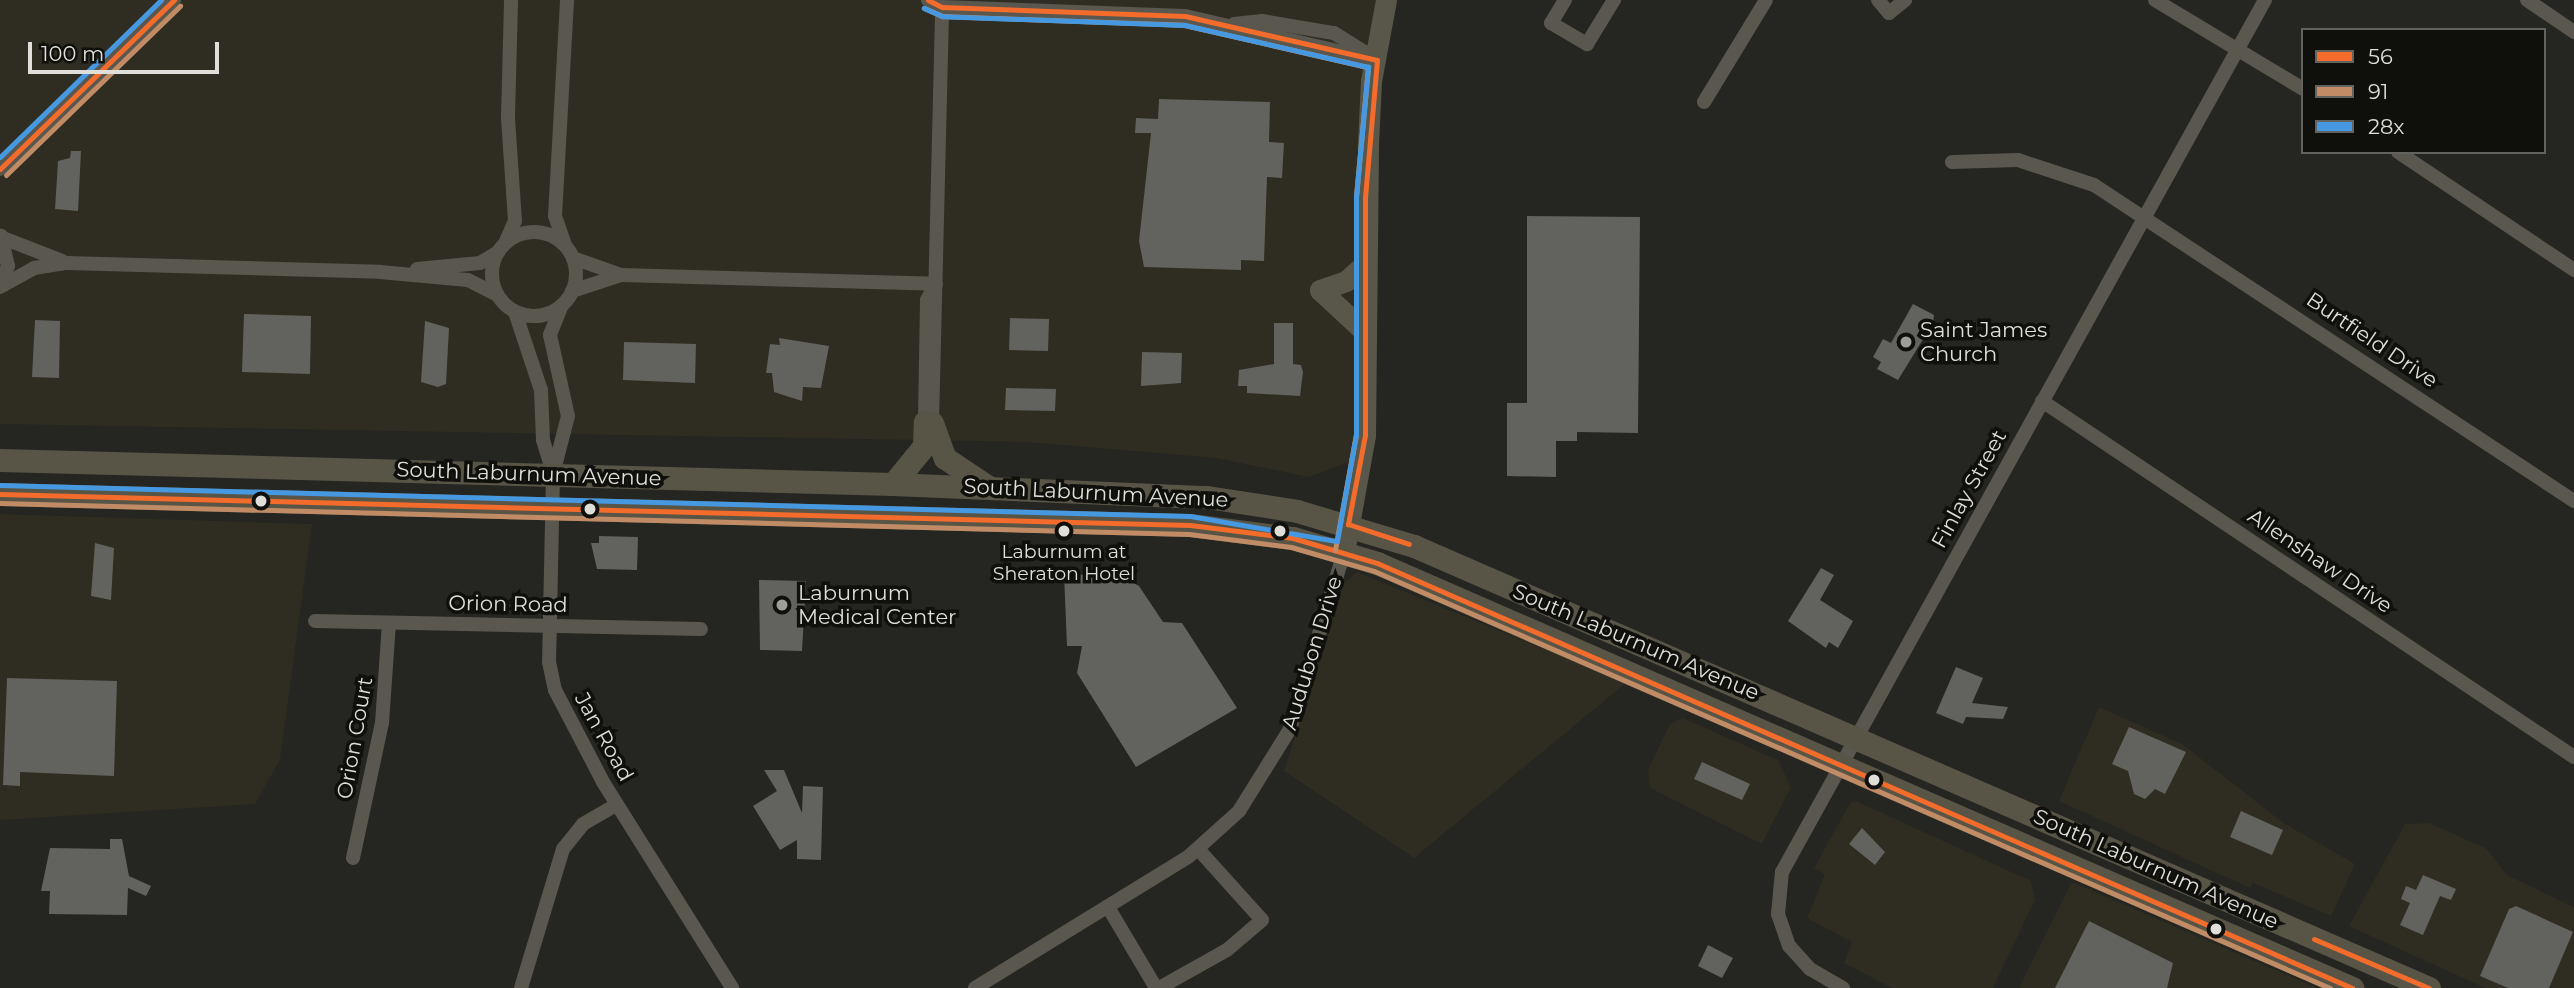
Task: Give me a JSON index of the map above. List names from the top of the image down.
{
  "streets": {
    "main road": ["South Laburnum Avenue"],
    "street": [
      "Burtfield Drive",
      "Finlay Street",
      "Allenshaw Drive",
      "Orion Road",
      "Audubon Drive",
      "Jan Road",
      "Orion Court"
    ]
  },
  "crossings": [
    ["Burtfield Drive", "Finlay Street"],
    ["South Laburnum Avenue", "Finlay Street"],
    ["South Laburnum Avenue", "Audubon Drive"],
    ["South Laburnum Avenue", "Jan Road"],
    ["Finlay Street", "Allenshaw Drive"],
    ["Orion Road", "Jan Road"],
    ["Orion Road", "Orion Court"]
  ],
  "places": ["Saint James Church", "Laburnum at Sheraton Hotel", "Laburnum Medical Center"],
  "lines": ["transit line 56", "transit line 28x", "transit line 91"],
  "legend": ["56", "91", "28x"],
  "scale_bar": "100 m"
}
